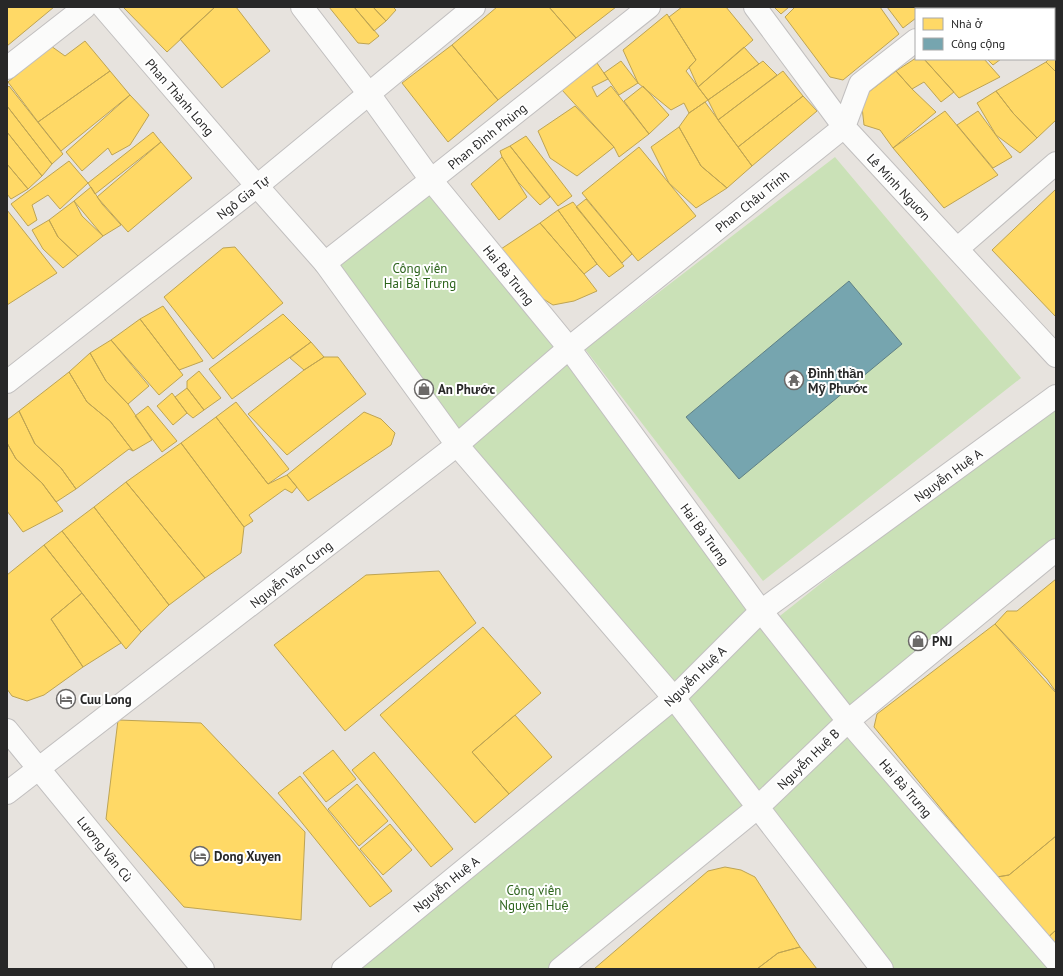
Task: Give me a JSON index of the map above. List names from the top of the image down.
{
  "streets": {
    "street": [
      "Phan Thành Long",
      "Phan Đình Phùng",
      "Lê Minh Nguơn",
      "Ngô Gia Tự",
      "Phan Châu Trinh",
      "Hai Bà Trưng",
      "Nguyễn Huệ A",
      "Nguyễn Văn Cưng",
      "Nguyễn Huệ B",
      "Lương Vãn Cù"
    ]
  },
  "crossings": [
    ["Phan Thành Long", "Ngô Gia Tự"],
    ["Phan Đình Phùng", "Hai Bà Trưng"],
    ["Lê Minh Nguơn", "Phan Châu Trinh"],
    ["Ngô Gia Tự", "Hai Bà Trưng"],
    ["Phan Châu Trinh", "Hai Bà Trưng"],
    ["Phan Châu Trinh", "Nguyễn Văn Cưng"],
    ["Hai Bà Trưng", "Nguyễn Huệ A"],
    ["Hai Bà Trưng", "Nguyễn Văn Cưng"],
    ["Hai Bà Trưng", "Nguyễn Huệ B"],
    ["Nguyễn Văn Cưng", "Lương Vãn Cù"]
  ],
  "parks": ["Công viên Hai Bà Trưng", "Công viên Nguyễn Huệ"],
  "places": {
    "temple": ["Đình thần Mỹ Phước"],
    "shop": ["An Phước", "PNJ"],
    "hotel": ["Cuu Long", "Dong Xuyen"]
  },
  "legend": ["Nhà ở", "Công cộng"]
}
